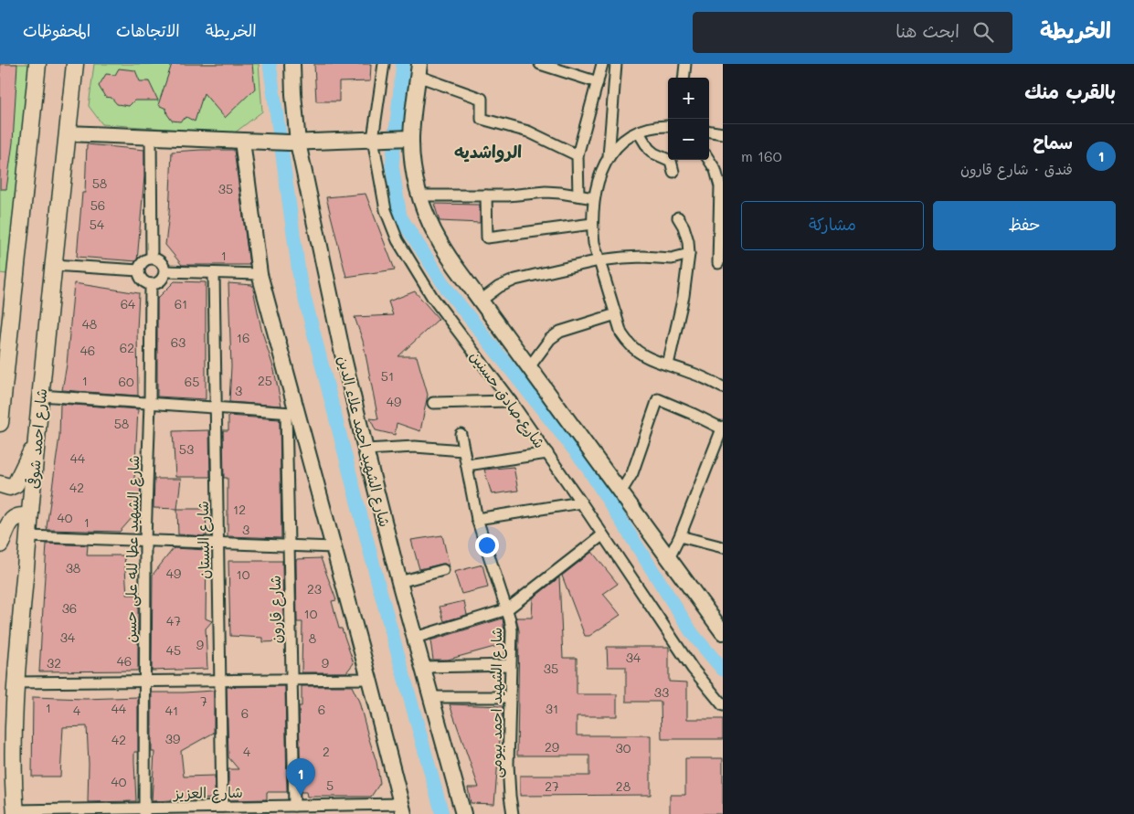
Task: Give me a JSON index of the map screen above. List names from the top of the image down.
{
  "streets": {
    "main road": ["شارع احمد شوقى"],
    "street": [
      "شارع صادق حسنين",
      "شارع الشهيد احمد علاء الدين",
      "شارع البستان",
      "شارع الشهيد عطا لله على حسن",
      "شارع قارون",
      "شارع الشهيد احمد بيومى",
      "شارع العزيز"
    ]
  },
  "crossings": [
    ["شارع احمد شوقى", "شارع العزيز"],
    ["شارع البستان", "شارع العزيز"],
    ["شارع الشهيد عطا لله على حسن", "شارع العزيز"],
    ["شارع قارون", "شارع العزيز"]
  ],
  "districts": ["الرواشديه"],
  "house_numbers": [
    "58",
    "35",
    "56",
    "54",
    "1",
    "64",
    "61",
    "48",
    "16",
    "63",
    "62",
    "46",
    "51",
    "1",
    "25",
    "60",
    "65",
    "3",
    "49",
    "58",
    "53",
    "44",
    "42",
    "12",
    "40",
    "1",
    "3",
    "38",
    "49",
    "10",
    "23",
    "36",
    "10",
    "47",
    "34",
    "8",
    "9",
    "45",
    "34",
    "46",
    "32",
    "9",
    "35",
    "33",
    "7",
    "1",
    "44",
    "31",
    "6",
    "4",
    "41",
    "6",
    "39",
    "42",
    "29",
    "30",
    "4",
    "2",
    "40",
    "5",
    "27",
    "28"
  ],
  "page": {
    "header": "الخريطة",
    "search": "ابحث هنا",
    "nav": ["الخريطة", "الاتجاهات", "المحفوظات"],
    "heading": "بالقرب منك",
    "map_buttons": ["+", "−"],
    "list": [
      {
        "mark": "1",
        "name": "سماح",
        "note": "فندق · شارع قارون",
        "value": "160 m"
      }
    ],
    "buttons": ["حفظ", "مشاركة"],
    "pins": "1"
  }
}
